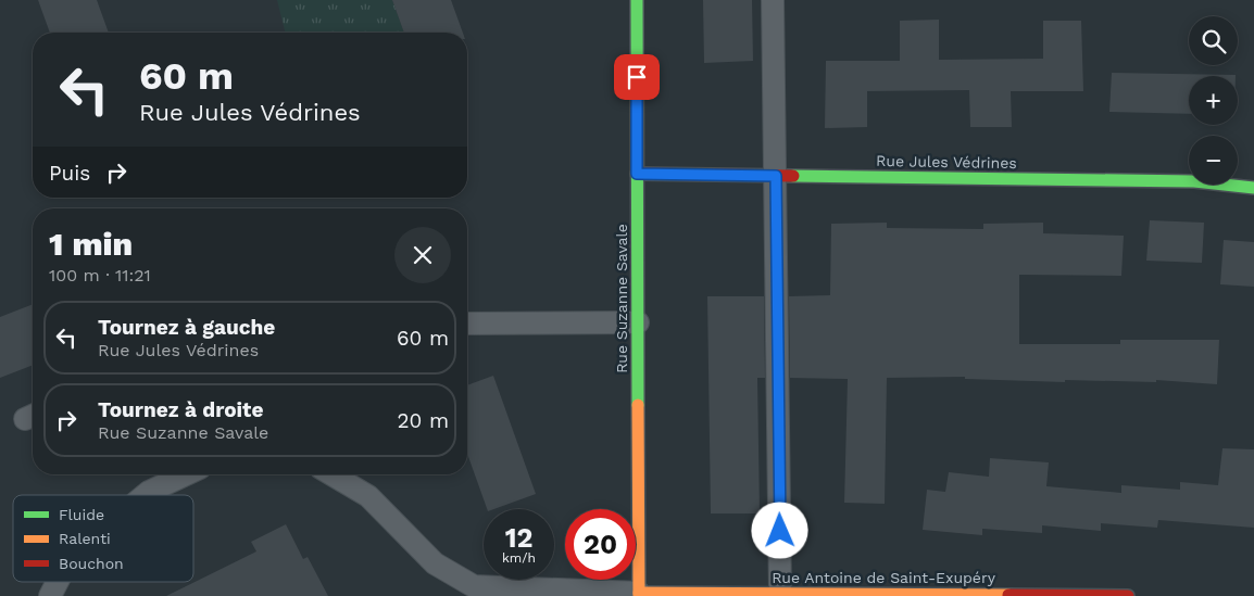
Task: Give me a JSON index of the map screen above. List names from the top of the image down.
{
  "streets": {
    "street": ["Rue Jules Védrines", "Rue Suzanne Savale", "Rue Antoine de Saint-Exupéry"]
  },
  "crossings": [
    ["Rue Jules Védrines", "Rue Suzanne Savale"],
    ["Rue Suzanne Savale", "Rue Antoine de Saint-Exupéry"]
  ],
  "legend": ["Fluide", "Ralenti", "Bouchon"],
  "page": {
    "map_buttons": ["+", "−"],
    "turn": ["60 m", "Rue Jules Védrines"],
    "then": "Puis",
    "heading": ["1 min", "100 m · 11:21"],
    "list": [
      {
        "name": "Tournez à gauche",
        "note": "Rue Jules Védrines",
        "value": "60 m"
      },
      {
        "name": "Tournez à droite",
        "note": "Rue Suzanne Savale",
        "value": "20 m"
      }
    ],
    "speed": "12 km/h",
    "limit": "20"
  }
}
